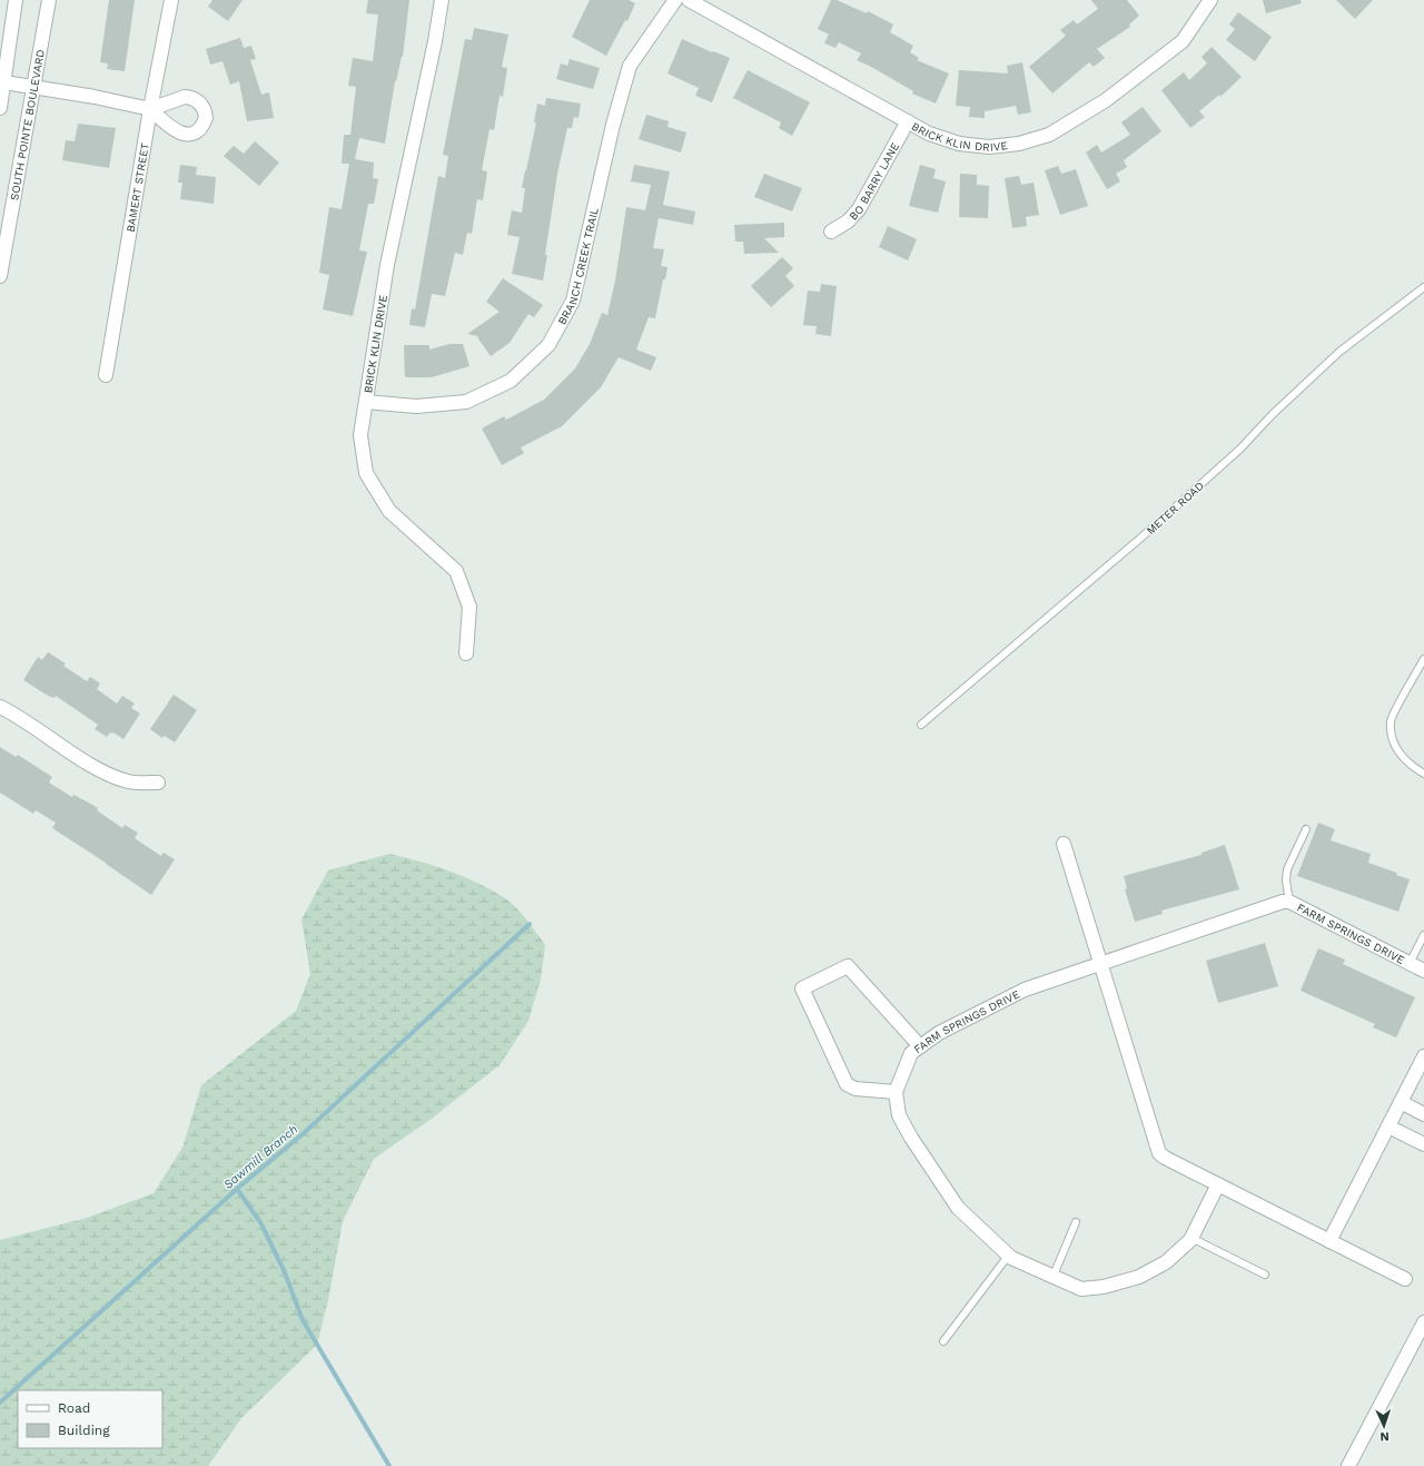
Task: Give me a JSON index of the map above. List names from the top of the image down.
{
  "streets": {
    "street": [
      "SOUTH POINTE BOULEVARD",
      "BRICK KLIN DRIVE",
      "BO BARRY LANE",
      "BAMERT STREET",
      "BRANCH CREEK TRAIL",
      "FARM SPRINGS DRIVE"
    ],
    "lane": ["METER ROAD"]
  },
  "crossings": [
    ["BRICK KLIN DRIVE", "BO BARRY LANE"],
    ["BRICK KLIN DRIVE", "BRANCH CREEK TRAIL"]
  ],
  "water": ["Sawmill Branch"],
  "legend": ["Road", "Building"],
  "north": "bottom"
}
